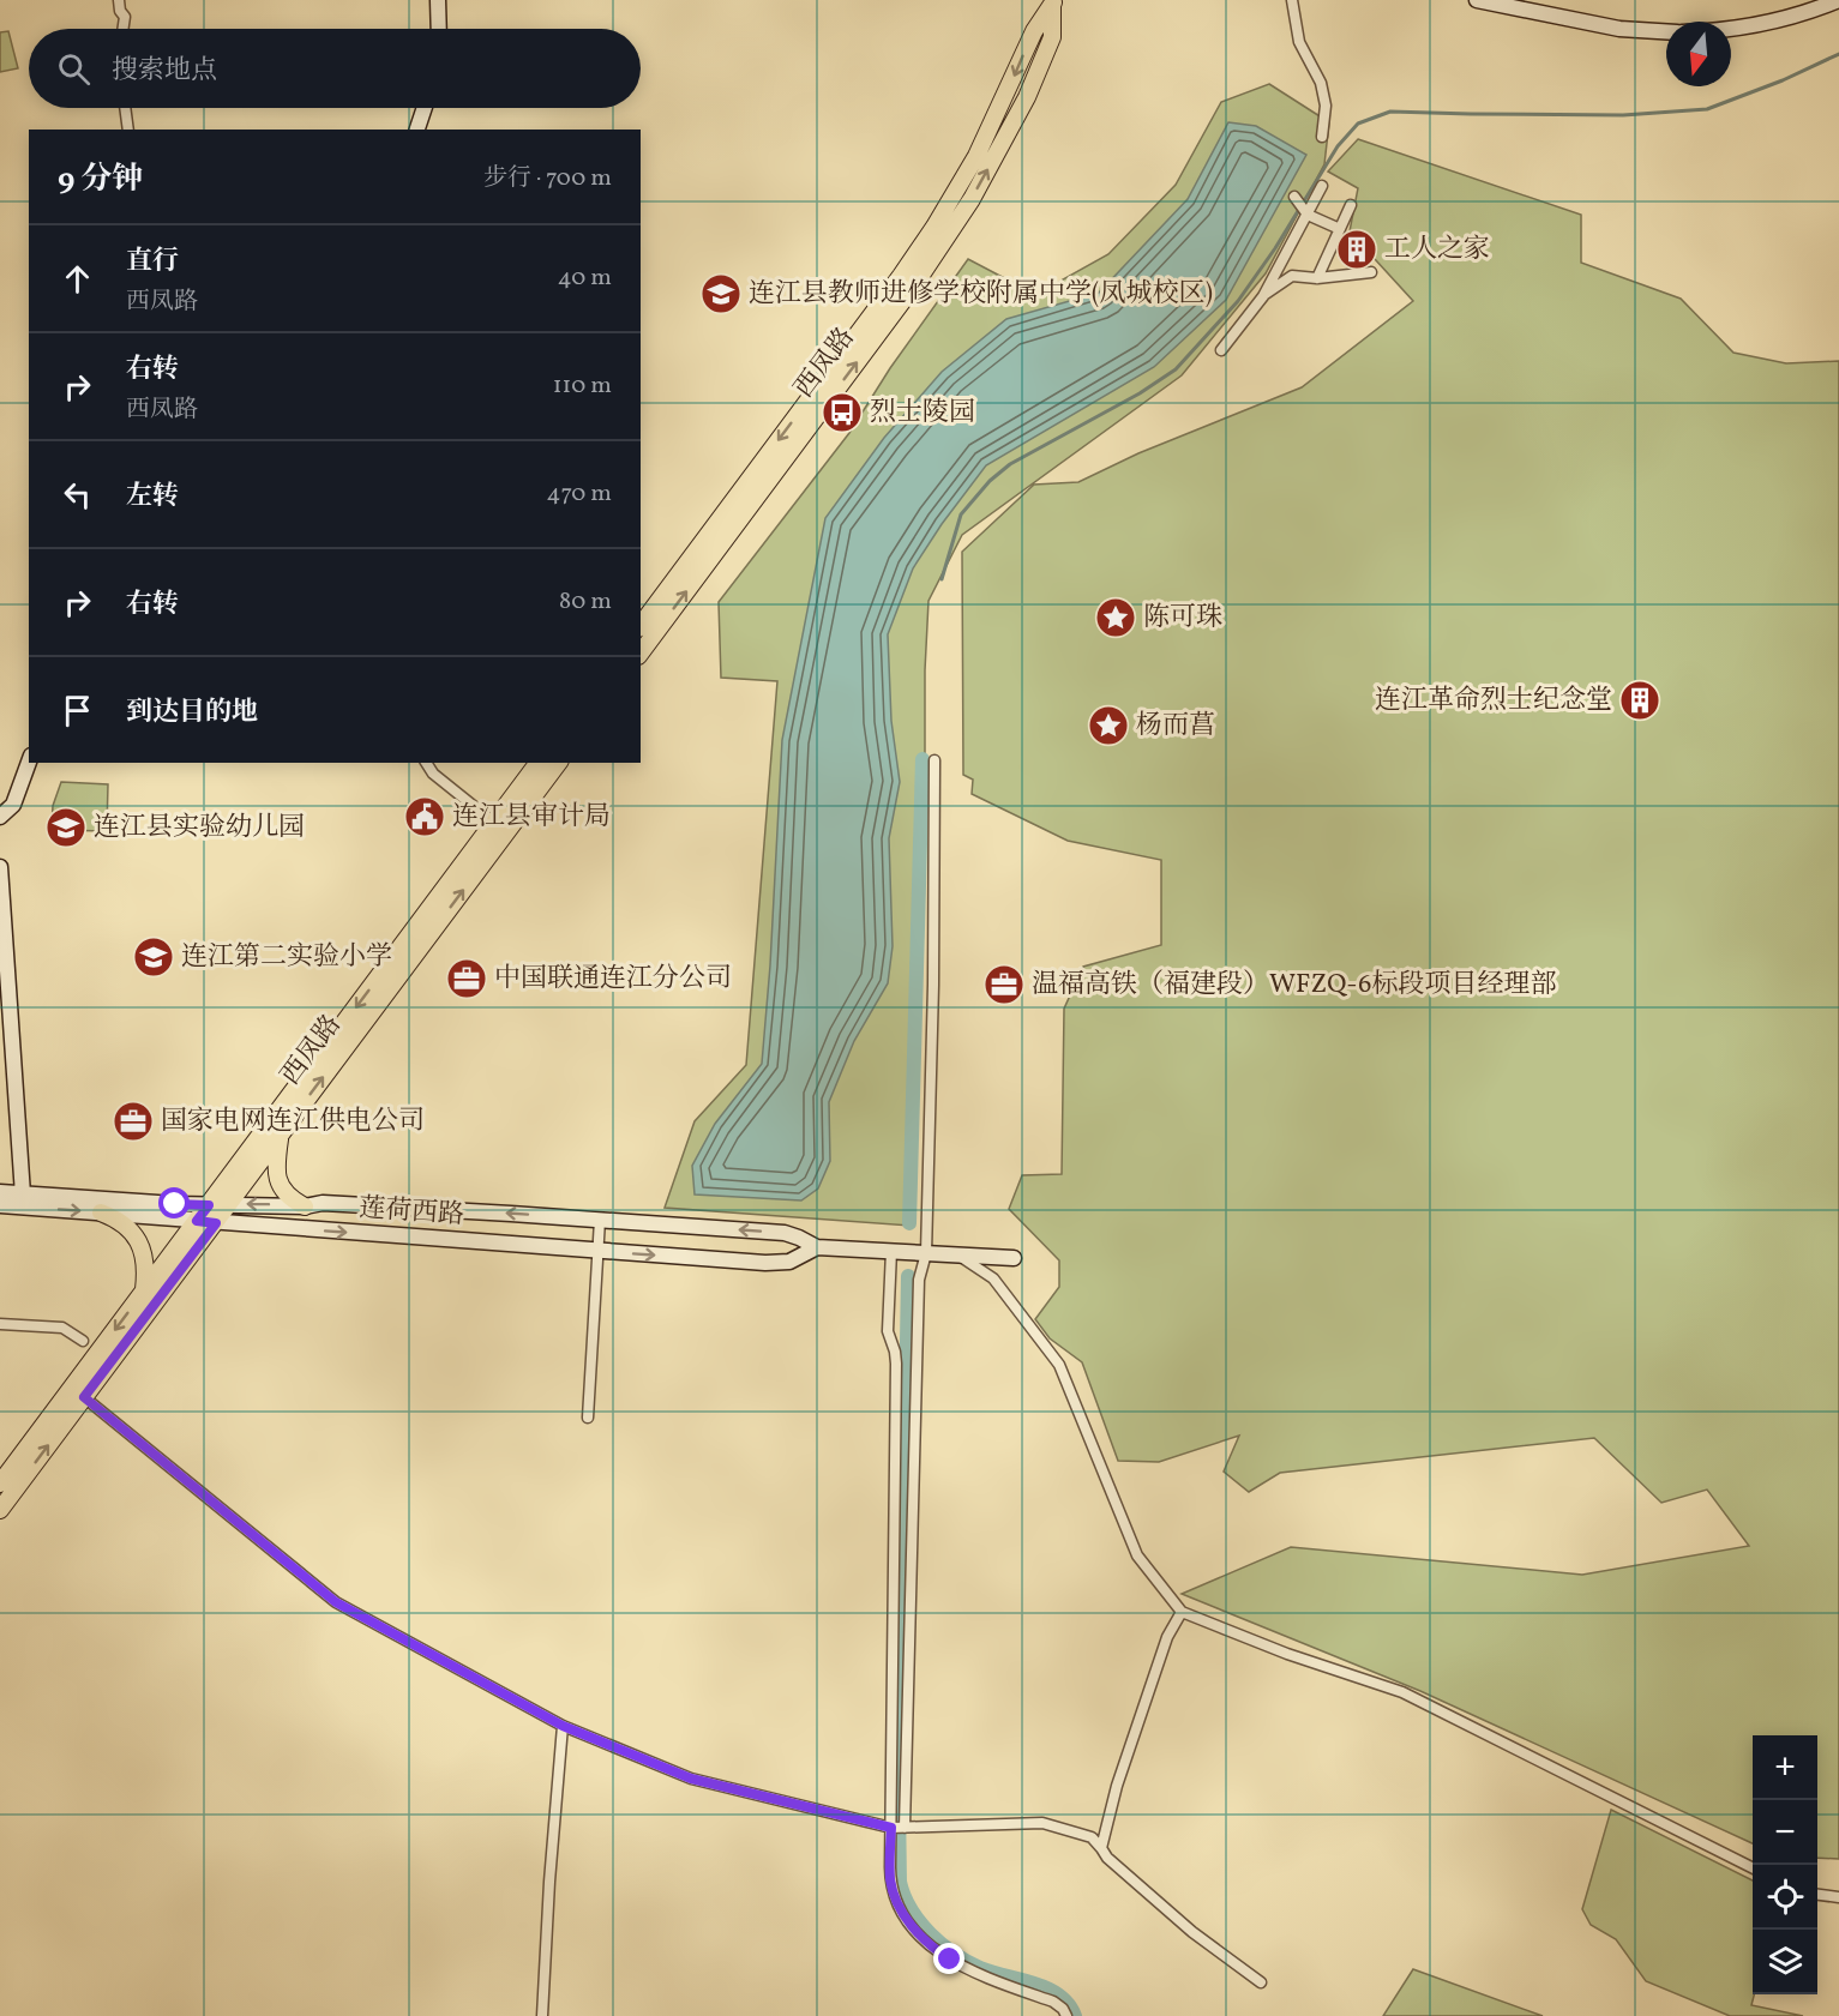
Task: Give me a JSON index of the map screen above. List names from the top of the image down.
{
  "streets": {
    "main road": ["西凤路", "莲荷西路"]
  },
  "crossings": [
    ["西凤路", "莲荷西路"]
  ],
  "places": {
    "building": ["工人之家", "连江革命烈士纪念堂"],
    "school or university": ["连江县教师进修学校附属中学(凤城校区)", "连江县实验幼儿园", "连江第二实验小学"],
    "bus stop": ["烈士陵园"],
    "place": ["陈可珠", "杨而菖"],
    "public building": ["连江县审计局"],
    "office": ["中国联通连江分公司", "温福高铁（福建段）WFZQ-6标段项目经理部", "国家电网连江供电公司"]
  },
  "north": "bottom",
  "page": {
    "search": "搜索地点",
    "heading": ["9 分钟", "步行 · 700 m"],
    "list": [
      ["直行", "西凤路", "40 m"],
      ["右转", "西凤路", "110 m"],
      ["左转", "470 m"],
      ["右转", "80 m"],
      "到达目的地"
    ],
    "map_buttons": ["+", "−"]
  }
}
